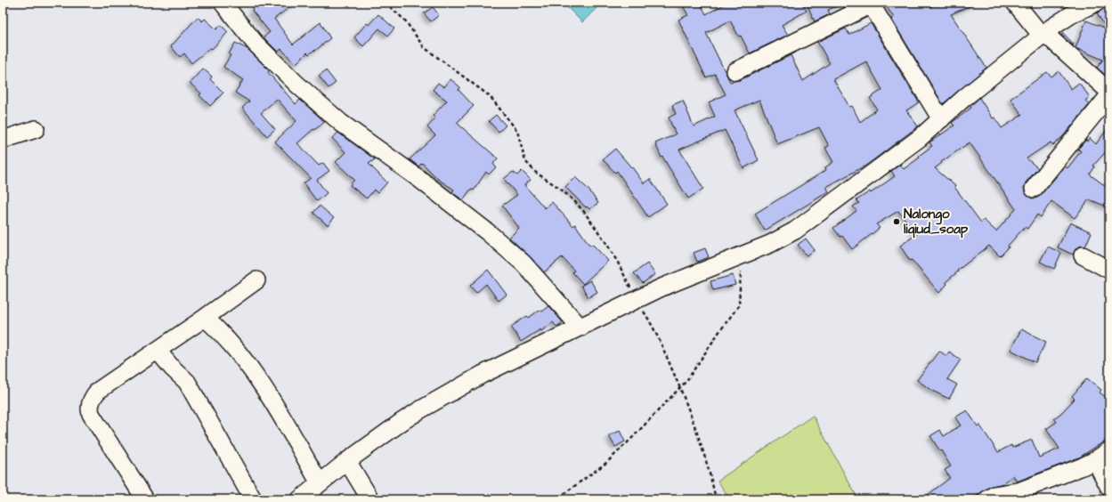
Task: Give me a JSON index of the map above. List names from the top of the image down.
{
  "places": ["Nalongo liqiud_soap"]
}
